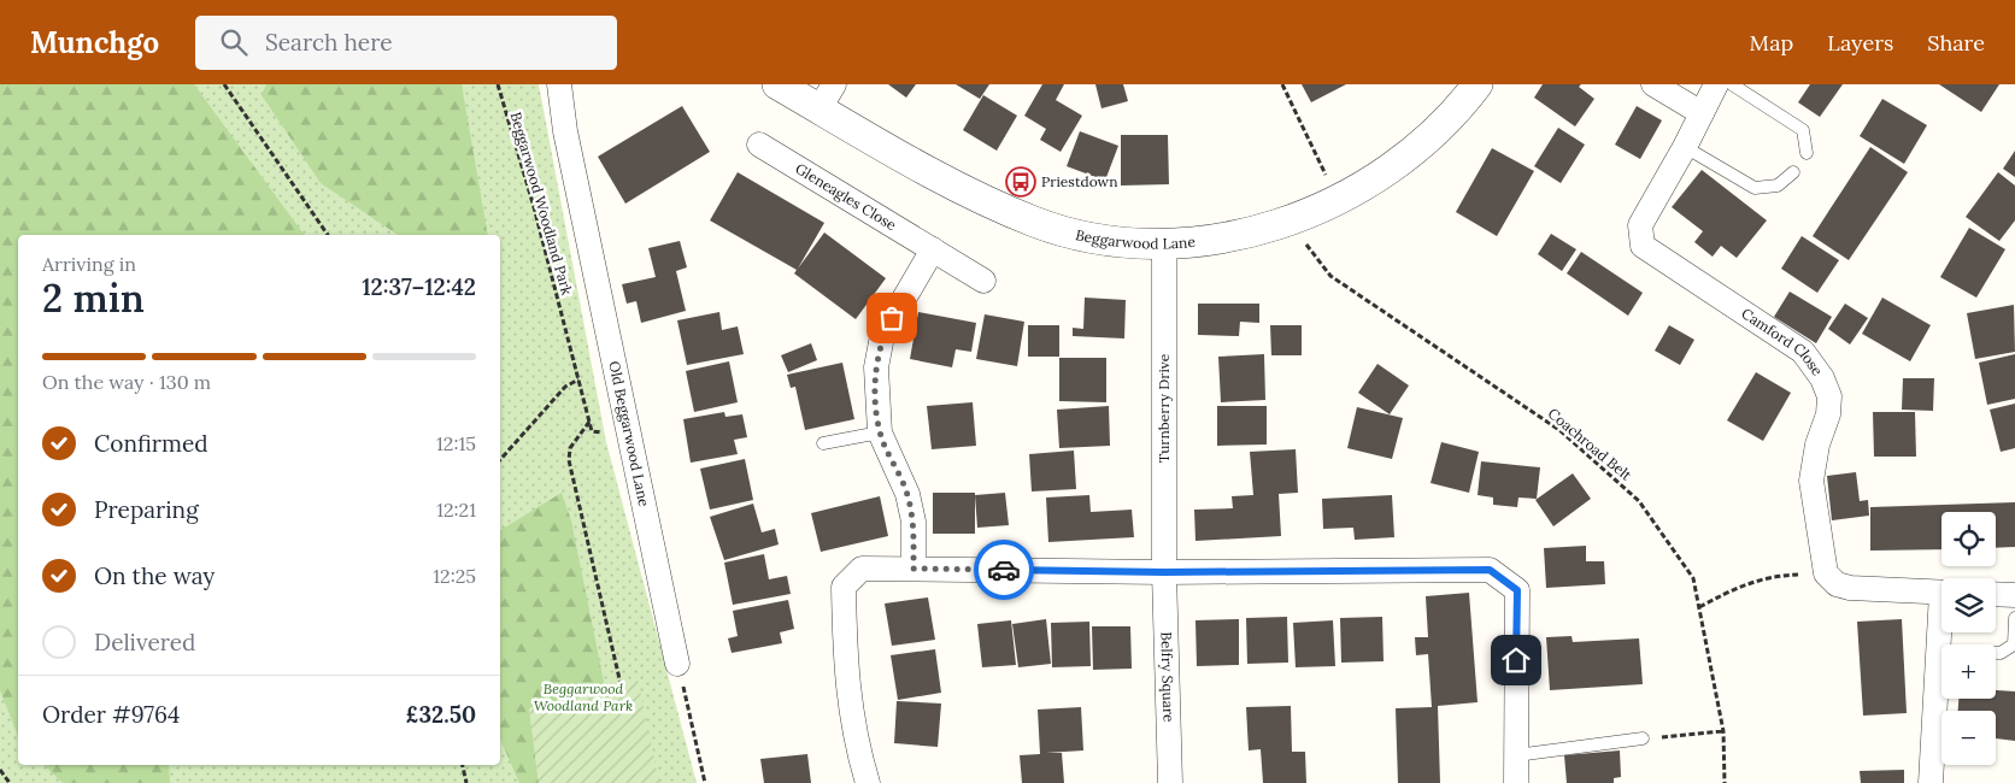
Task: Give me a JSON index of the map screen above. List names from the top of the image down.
{
  "streets": {
    "street": [
      "Gleneagles Close",
      "Beggarwood Lane",
      "Camford Close",
      "Turnberry Drive",
      "Old Beggarwood Lane",
      "Belfry Square"
    ],
    "path": ["Beggarwood Woodland Park", "Coachroad Belt"]
  },
  "crossings": [
    ["Beggarwood Lane", "Turnberry Drive"],
    ["Beggarwood Lane", "Coachroad Belt"],
    ["Turnberry Drive", "Belfry Square"]
  ],
  "parks": ["Beggarwood Woodland Park"],
  "places": {
    "bus stop": ["Priestdown"]
  },
  "page": {
    "header": "Munchgo",
    "search": "Search here",
    "nav": ["Map", "Layers", "Share"],
    "heading": ["2 min", "Arriving in", "12:37–12:42"],
    "panel": ["Order #9764", "£32.50"],
    "bar": "On the way · 130 m",
    "list": [
      ["Confirmed", "12:15"],
      ["Preparing", "12:21"],
      ["On the way", "12:25"],
      "Delivered"
    ],
    "map_buttons": ["+", "−"]
  }
}
